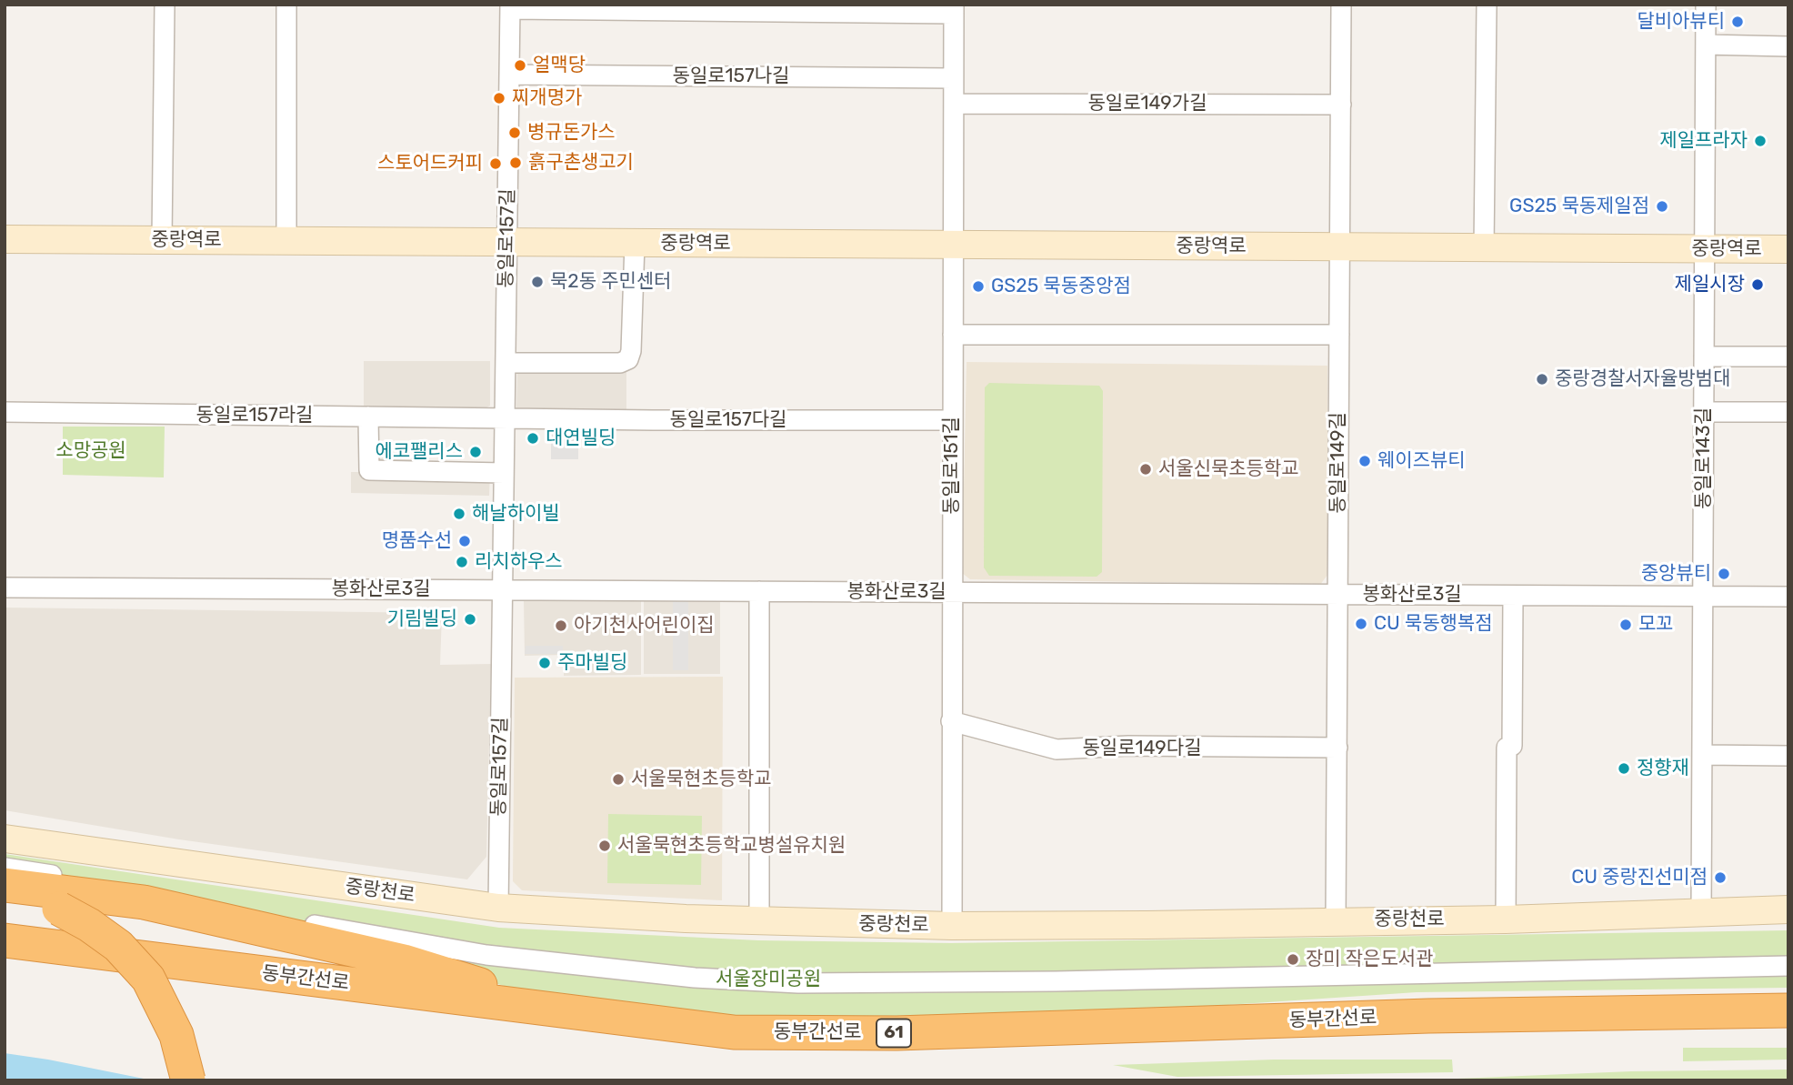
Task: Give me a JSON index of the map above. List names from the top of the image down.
{
  "streets": {
    "highway": ["동부간선로", "61"],
    "street": [
      "동일로157나길",
      "동일로149가길",
      "동일로157길",
      "중랑역로",
      "동일로157라길",
      "동일로157다길",
      "동일로143길",
      "동일로149길",
      "동일로151길",
      "봉화산로3길",
      "동일로149다길",
      "중랑천로"
    ]
  },
  "crossings": [
    ["동일로157나길", "동일로157길"],
    ["동일로157나길", "동일로151길"],
    ["동일로149가길", "동일로149길"],
    ["동일로149가길", "동일로151길"],
    ["동일로157길", "중랑역로"],
    ["동일로157길", "동일로157라길"],
    ["동일로157길", "동일로157다길"],
    ["동일로157길", "봉화산로3길"],
    ["동일로157길", "중랑천로"],
    ["중랑역로", "동일로143길"],
    ["중랑역로", "동일로149길"],
    ["중랑역로", "동일로151길"],
    ["동일로157라길", "동일로157다길"],
    ["동일로157다길", "동일로151길"],
    ["동일로143길", "봉화산로3길"],
    ["동일로143길", "중랑천로"],
    ["동일로149길", "봉화산로3길"],
    ["동일로149길", "동일로149다길"],
    ["동일로149길", "중랑천로"],
    ["동일로151길", "봉화산로3길"],
    ["동일로151길", "동일로149다길"],
    ["동일로151길", "중랑천로"]
  ],
  "parks": ["소망공원", "서울장미공원"],
  "places": [
    "달비아뷰티",
    "얼맥당",
    "찌개명가",
    "병규돈가스",
    "제일프라자",
    "흙구촌생고기",
    "스토어드커피",
    "GS25 묵동제일점",
    "묵2동 주민센터",
    "제일시장",
    "GS25 묵동중앙점",
    "중랑경찰서자율방범대",
    "대연빌딩",
    "에코팰리스",
    "웨이즈뷰티",
    "서울신묵초등학교",
    "해날하이빌",
    "명품수선",
    "리치하우스",
    "중앙뷰티",
    "기림빌딩",
    "CU 묵동행복점",
    "모꼬",
    "아기천사어린이집",
    "주마빌딩",
    "정향재",
    "서울묵현초등학교",
    "서울묵현초등학교병설유치원",
    "CU 중랑진선미점",
    "장미 작은도서관"
  ]
}
